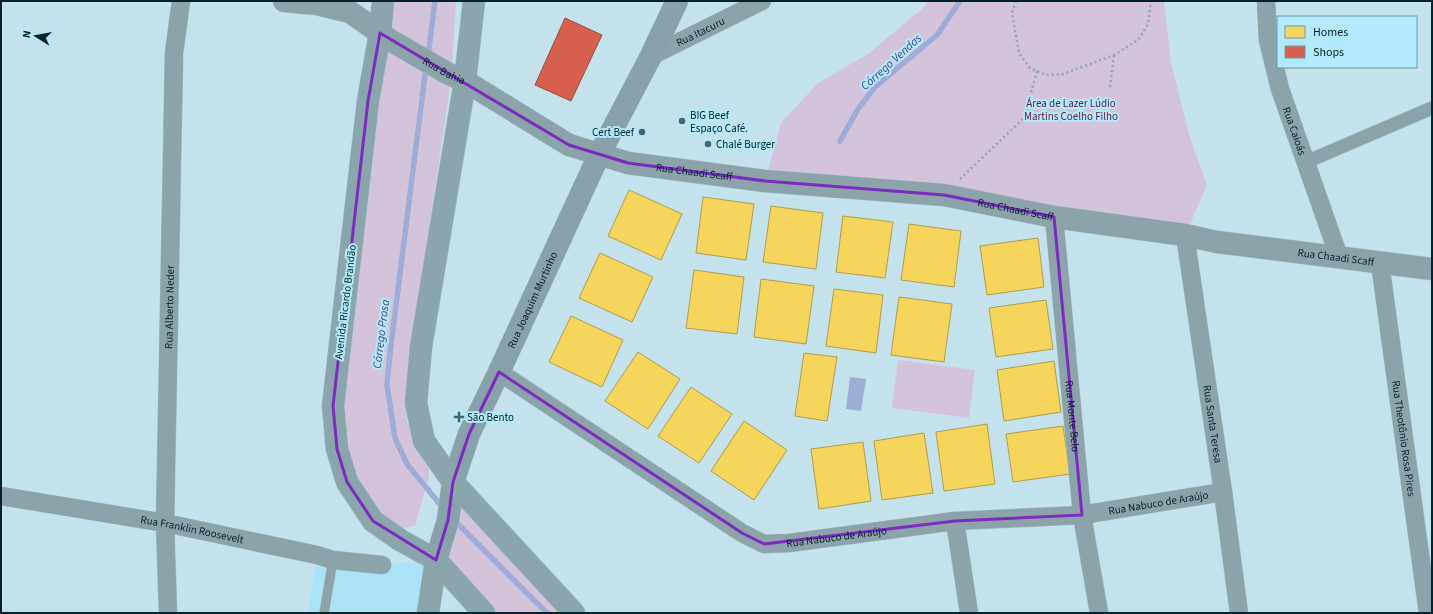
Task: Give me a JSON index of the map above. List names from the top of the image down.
{
  "streets": {
    "main road": ["Rua Joaquim Murtinho", "Avenida Ricardo Brandão"],
    "street": [
      "Rua Itacuru",
      "Rua Bahia",
      "Rua Caioás",
      "Rua Chaadi Scaff",
      "Rua Alberto Neder",
      "Rua Monte Belo",
      "Rua Santa Teresa",
      "Rua Theotônio Rosa Pires",
      "Rua Nabuco de Araújo",
      "Rua Franklin Roosevelt"
    ]
  },
  "crossings": [
    ["Rua Itacuru", "Rua Joaquim Murtinho"],
    ["Rua Bahia", "Rua Chaadi Scaff"],
    ["Rua Bahia", "Rua Joaquim Murtinho"],
    ["Rua Bahia", "Avenida Ricardo Brandão"],
    ["Rua Caioás", "Rua Chaadi Scaff"],
    ["Rua Chaadi Scaff", "Rua Joaquim Murtinho"],
    ["Rua Chaadi Scaff", "Rua Monte Belo"],
    ["Rua Chaadi Scaff", "Rua Santa Teresa"],
    ["Rua Chaadi Scaff", "Rua Theotônio Rosa Pires"],
    ["Rua Joaquim Murtinho", "Avenida Ricardo Brandão"],
    ["Rua Joaquim Murtinho", "Rua Nabuco de Araújo"],
    ["Rua Alberto Neder", "Rua Franklin Roosevelt"],
    ["Rua Monte Belo", "Rua Nabuco de Araújo"],
    ["Rua Santa Teresa", "Rua Nabuco de Araújo"]
  ],
  "water": ["Córrego Vendas", "Córrego Prosa"],
  "parks": ["Área de Lazer Lúdio Martins Coelho Filho"],
  "places": {
    "other": ["BIG Beef Espaço Café.", "Cert Beef", "Chalé Burger"],
    "health": ["São Bento"]
  },
  "legend": ["Homes", "Shops"],
  "north": "left"
}
